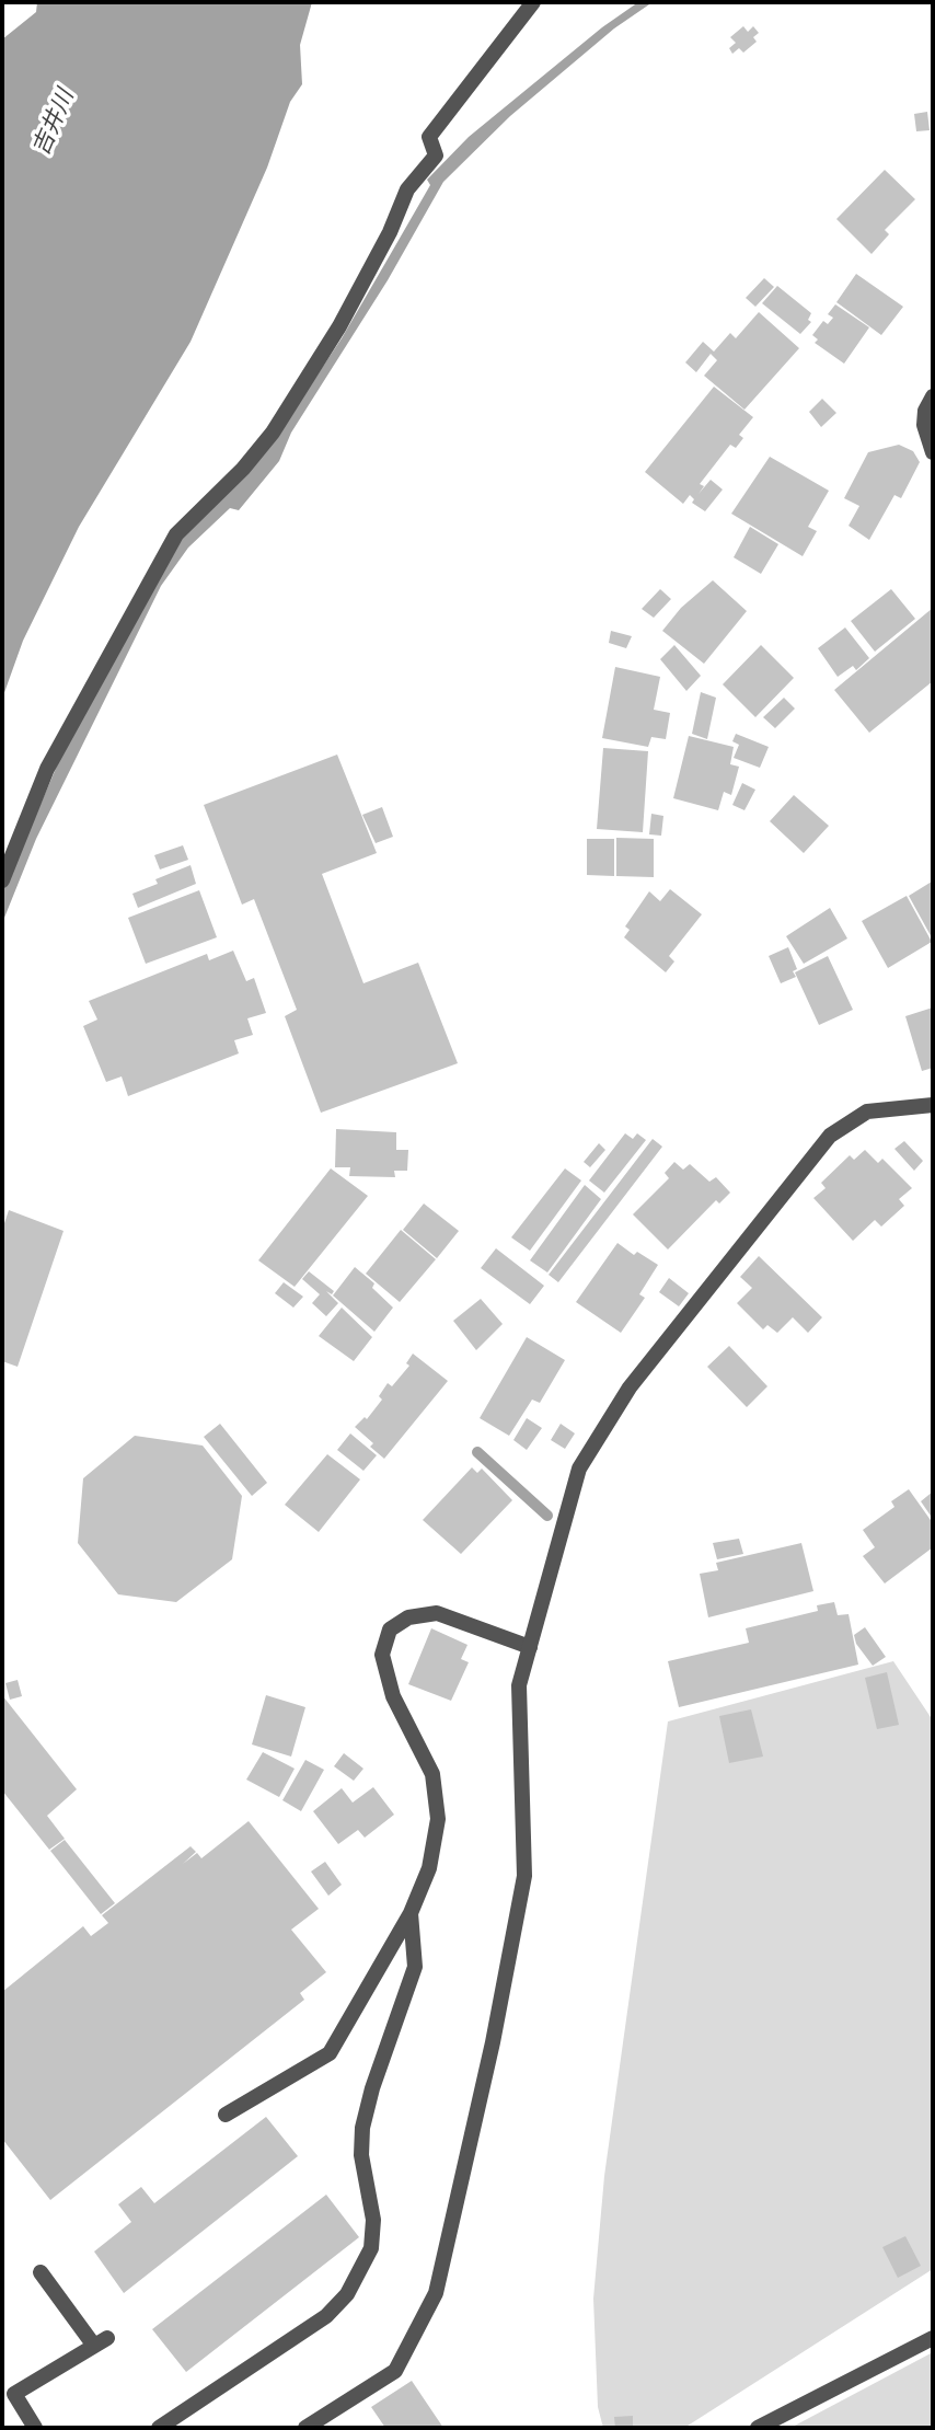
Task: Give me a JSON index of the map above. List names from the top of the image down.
{
  "water": ["吉井川"]
}
